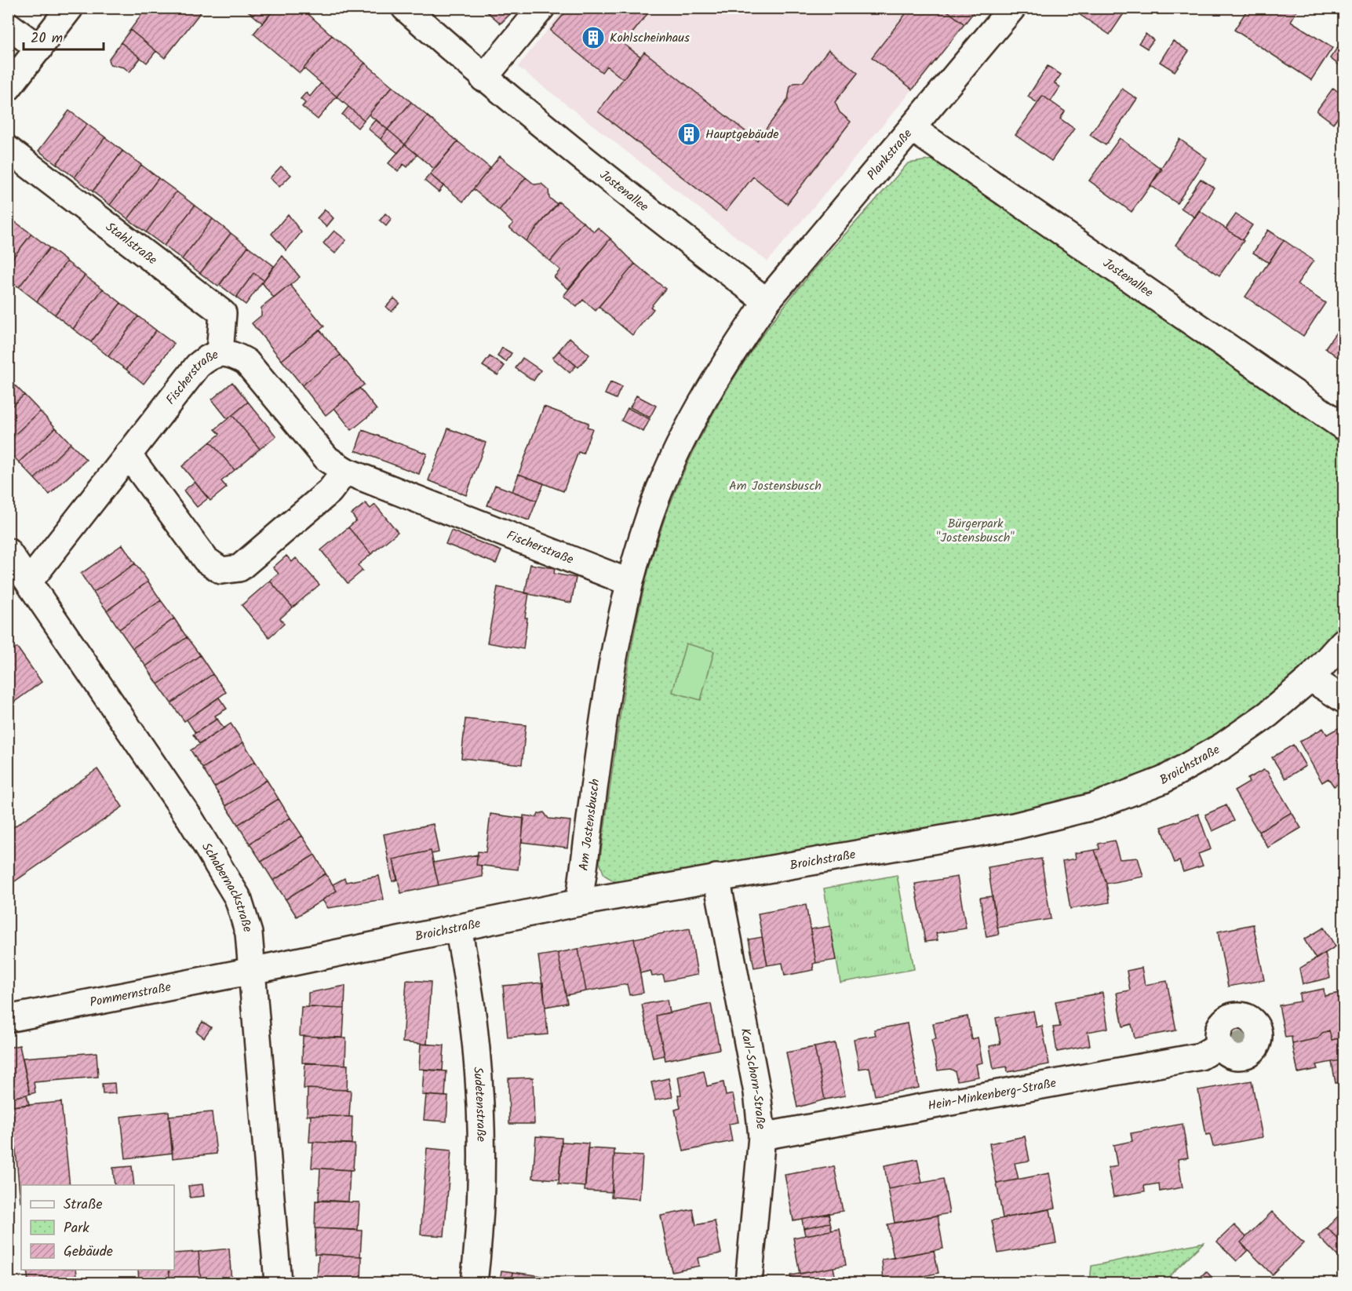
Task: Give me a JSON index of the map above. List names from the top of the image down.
{
  "streets": {
    "street": [
      "Plankstraße",
      "Jostenallee",
      "Stahlstraße",
      "Fischerstraße",
      "Broichstraße",
      "Am Jostensbusch",
      "Schabernackstraße",
      "Pommernstraße",
      "Karl-Schorn-Straße",
      "Hein-Minkenberg-Straße",
      "Sudetenstraße"
    ]
  },
  "crossings": [
    ["Plankstraße", "Jostenallee"],
    ["Plankstraße", "Am Jostensbusch"],
    ["Jostenallee", "Am Jostensbusch"],
    ["Stahlstraße", "Fischerstraße"],
    ["Fischerstraße", "Am Jostensbusch"],
    ["Fischerstraße", "Schabernackstraße"],
    ["Broichstraße", "Am Jostensbusch"],
    ["Broichstraße", "Schabernackstraße"],
    ["Broichstraße", "Pommernstraße"],
    ["Broichstraße", "Karl-Schorn-Straße"],
    ["Broichstraße", "Sudetenstraße"],
    ["Schabernackstraße", "Pommernstraße"],
    ["Karl-Schorn-Straße", "Hein-Minkenberg-Straße"]
  ],
  "parks": ["Am Jostensbusch", "Bürgerpark \"Jostensbusch\""],
  "places": {
    "building": ["Kohlscheinhaus", "Hauptgebäude"]
  },
  "legend": ["Straße", "Park", "Gebäude"],
  "scale_bar": "20 m"
}
